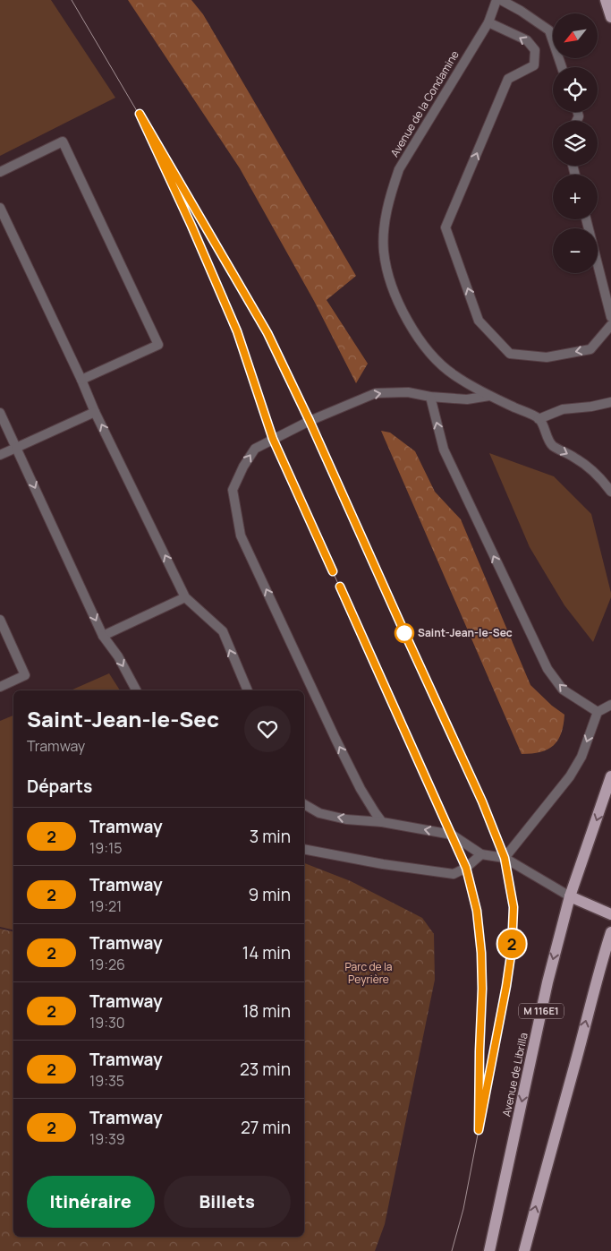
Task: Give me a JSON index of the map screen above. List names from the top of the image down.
{
  "streets": {
    "main road": ["M 116E1", "Avenue de Librilla"],
    "street": ["Avenue de la Condamine"]
  },
  "parks": ["Parc de la Peyrière"],
  "places": ["Saint-Jean-le-Sec"],
  "lines": ["tram line 2"],
  "north": "bottom left",
  "page": {
    "on_map": "2",
    "map_buttons": ["+", "−"],
    "heading": [
      ["Saint-Jean-le-Sec", "Tramway"],
      "Départs"
    ],
    "list": [
      {
        "mark": "2",
        "name": "Tramway",
        "note": "19:15",
        "value": "3 min"
      },
      {
        "mark": "2",
        "name": "Tramway",
        "note": "19:21",
        "value": "9 min"
      },
      {
        "mark": "2",
        "name": "Tramway",
        "note": "19:26",
        "value": "14 min"
      },
      {
        "mark": "2",
        "name": "Tramway",
        "note": "19:30",
        "value": "18 min"
      },
      {
        "mark": "2",
        "name": "Tramway",
        "note": "19:35",
        "value": "23 min"
      },
      {
        "mark": "2",
        "name": "Tramway",
        "note": "19:39",
        "value": "27 min"
      }
    ],
    "buttons": ["Itinéraire", "Billets"]
  }
}
